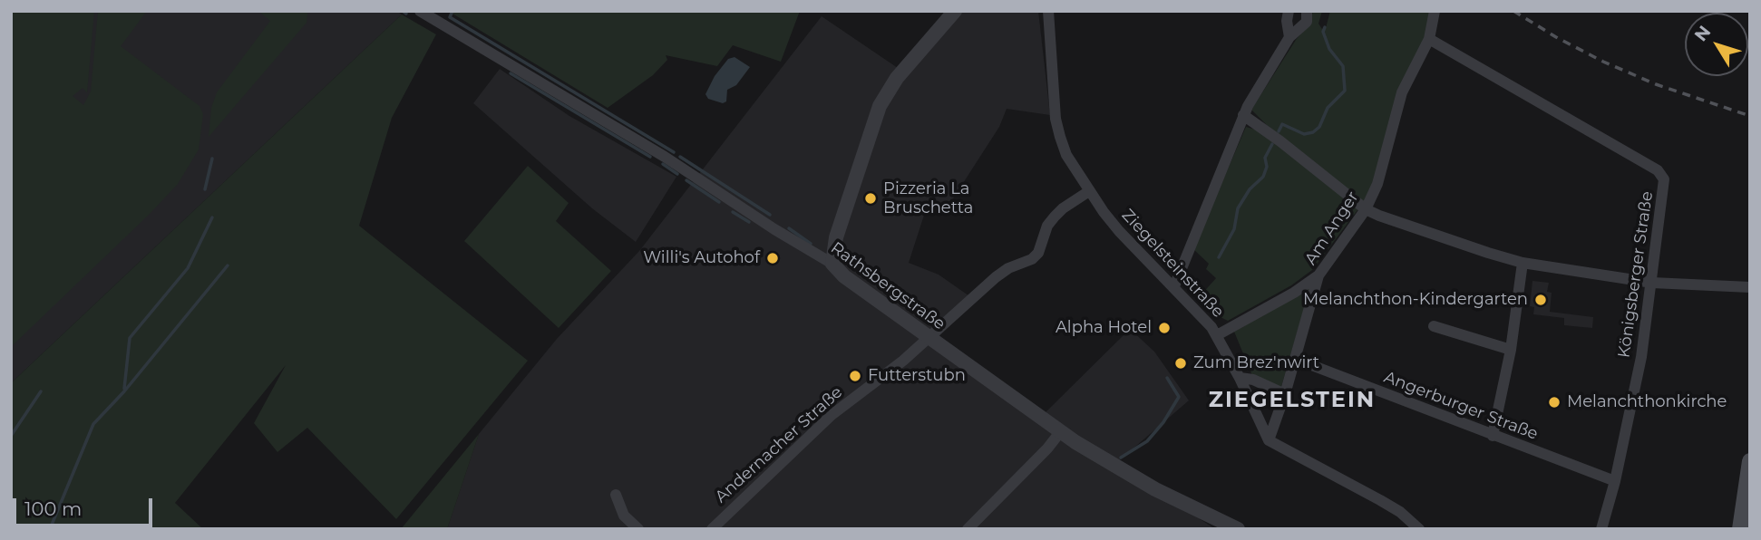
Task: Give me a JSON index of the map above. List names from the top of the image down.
{
  "streets": {
    "street": [
      "Am Anger",
      "Ziegelsteinstraße",
      "Königsberger Straße",
      "Rathsbergstraße",
      "Angerburger Straße",
      "Andernacher Straße"
    ]
  },
  "crossings": [
    ["Am Anger", "Ziegelsteinstraße"],
    ["Am Anger", "Königsberger Straße"],
    ["Am Anger", "Angerburger Straße"],
    ["Ziegelsteinstraße", "Andernacher Straße"],
    ["Königsberger Straße", "Angerburger Straße"],
    ["Rathsbergstraße", "Andernacher Straße"]
  ],
  "districts": ["ZIEGELSTEIN"],
  "places": [
    "Pizzeria La Bruschetta",
    "Willi's Autohof",
    "Melanchthon-Kindergarten",
    "Alpha Hotel",
    "Zum Brez'nwirt",
    "Futterstubn",
    "Melanchthonkirche"
  ],
  "scale_bar": "100 m",
  "north": "top left"
}
